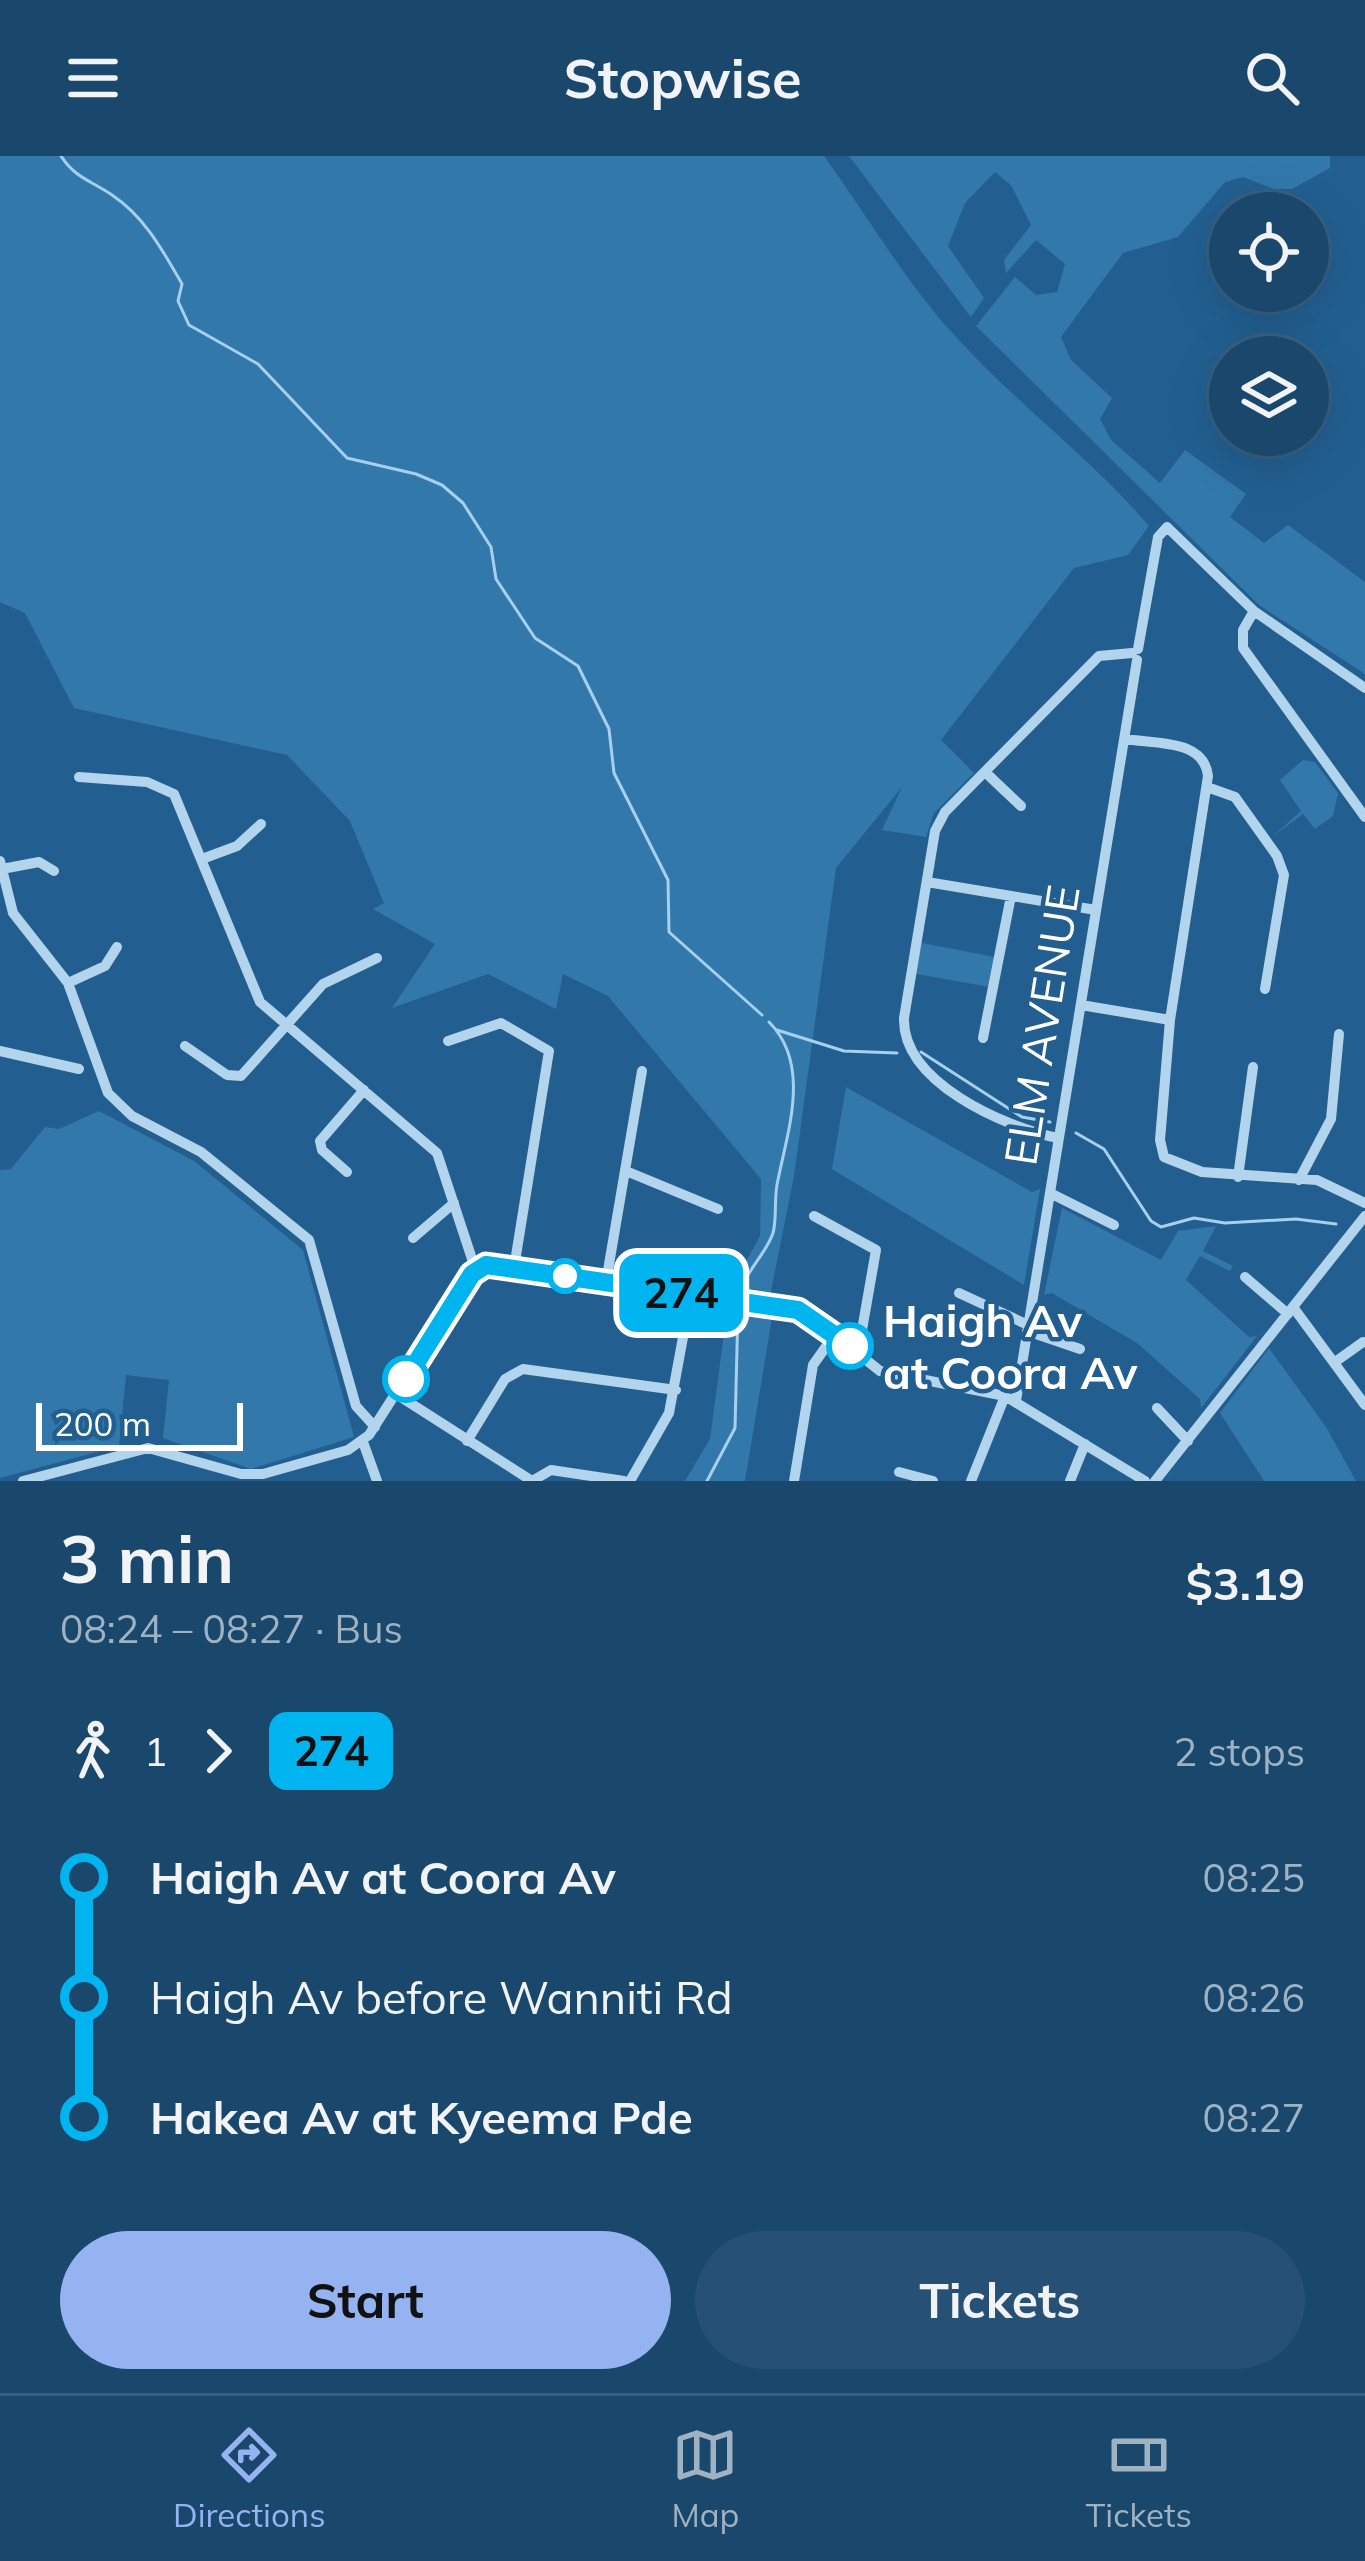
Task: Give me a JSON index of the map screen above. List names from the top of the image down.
{
  "streets": {
    "street": ["ELM AVENUE"]
  },
  "places": ["Haigh Av at Coora Av"],
  "lines": ["bus line 274"],
  "scale_bar": "200 m",
  "page": {
    "header": "Stopwise",
    "on_map": "274",
    "scale": "200 m",
    "heading": ["3 min", "08:24 – 08:27 · Bus", "$3.19"],
    "legs": ["1", "274", "2 stops"],
    "list": [
      {
        "name": "Haigh Av at Coora Av",
        "value": "08:25"
      },
      {
        "name": "Haigh Av before Wanniti Rd",
        "value": "08:26"
      },
      {
        "name": "Hakea Av at Kyeema Pde",
        "value": "08:27"
      }
    ],
    "buttons": ["Start", "Tickets"],
    "tabs": ["Directions", "Map", "Tickets"]
  }
}
